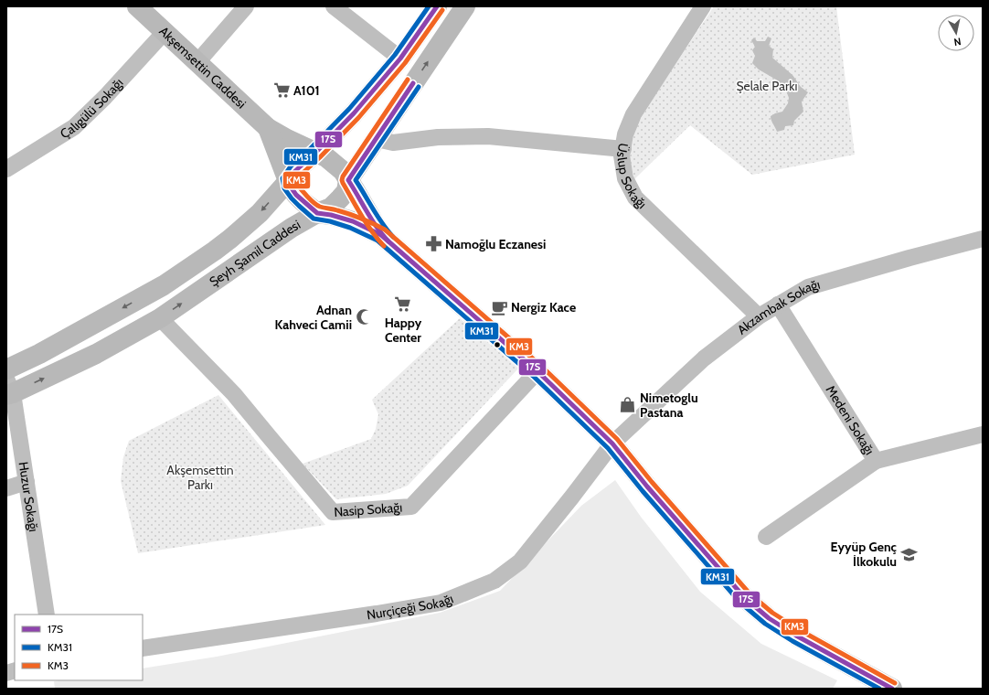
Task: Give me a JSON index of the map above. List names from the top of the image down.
{
  "streets": {
    "street": [
      "Akşemsettin Caddesi",
      "Çalıgülü Sokağı",
      "Üslup Sokağı",
      "Şeyh Şamil Caddesi",
      "Akzambak Sokağı",
      "Medeni Sokağı",
      "Huzur Sokağı",
      "Nasip Sokağı",
      "Nurçiçeği Sokağı"
    ]
  },
  "crossings": [
    ["Akşemsettin Caddesi", "Çalıgülü Sokağı"],
    ["Akşemsettin Caddesi", "Şeyh Şamil Caddesi"],
    ["Akşemsettin Caddesi", "Akzambak Sokağı"],
    ["Akşemsettin Caddesi", "Nasip Sokağı"],
    ["Akşemsettin Caddesi", "Nurçiçeği Sokağı"],
    ["Üslup Sokağı", "Akzambak Sokağı"],
    ["Şeyh Şamil Caddesi", "Huzur Sokağı"],
    ["Şeyh Şamil Caddesi", "Nasip Sokağı"],
    ["Akzambak Sokağı", "Medeni Sokağı"],
    ["Akzambak Sokağı", "Nurçiçeği Sokağı"]
  ],
  "parks": ["Şelale Parkı", "Akşemsettin Parkı"],
  "places": {
    "supermarket": ["A101", "Happy Center"],
    "pharmacy": ["Namoğlu Eczanesi"],
    "cafe": ["Nergiz Kace"],
    "mosque": ["Adnan Kahveci Camii"],
    "shop": ["Nimetoglu Pastana"],
    "school or university": ["Eyyüp Genç İlkokulu"]
  },
  "lines": ["transit line 17S", "transit line KM31", "transit line KM3"],
  "legend": ["17S", "KM31", "KM3"],
  "north": "bottom"
}
